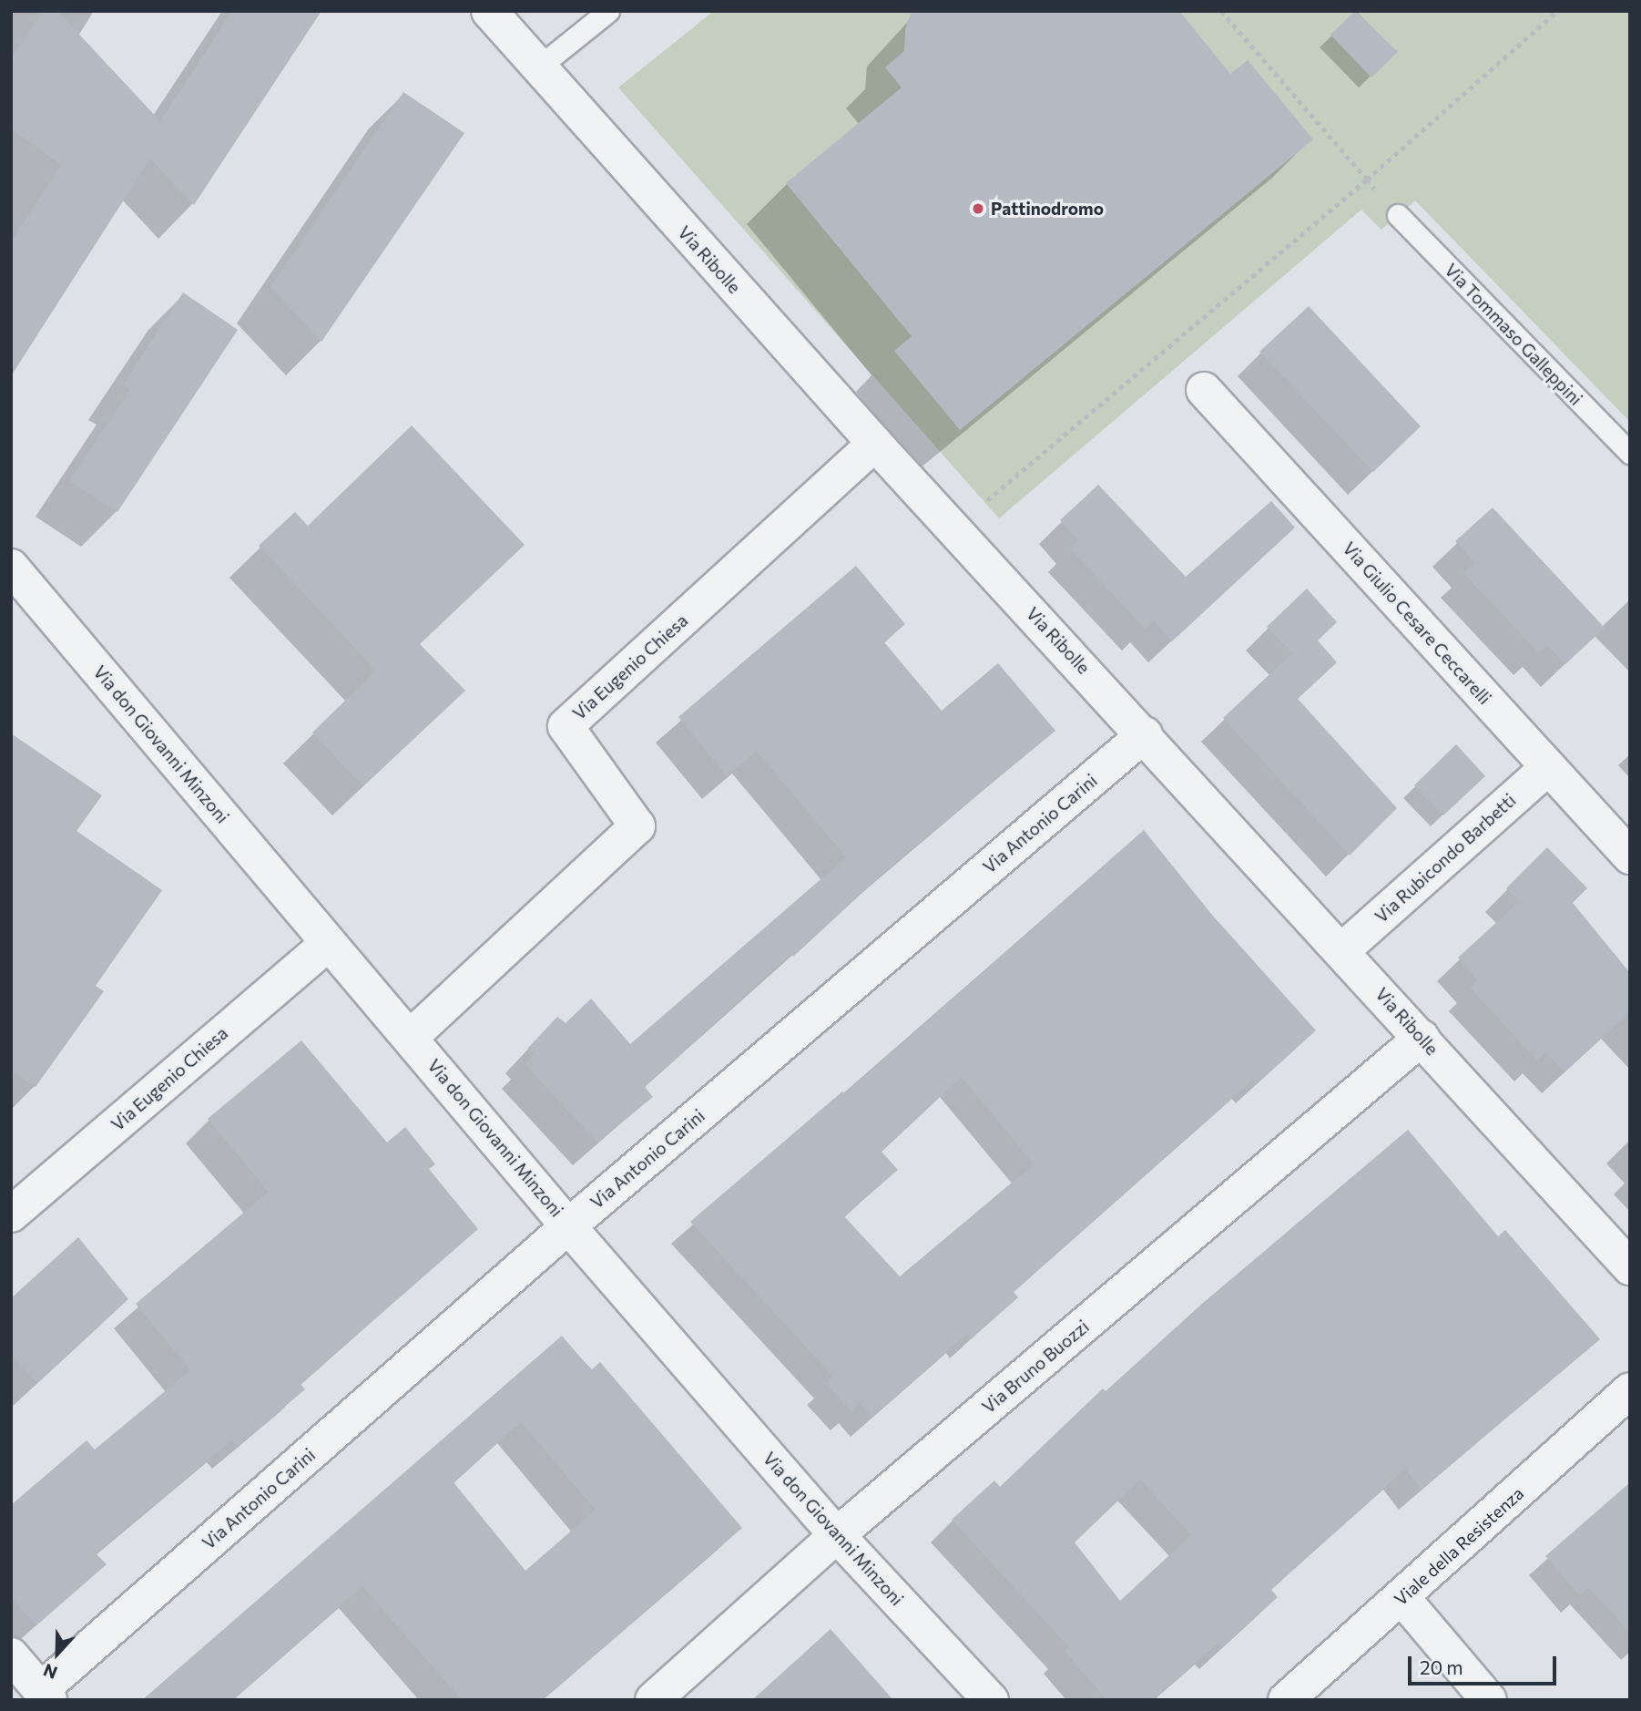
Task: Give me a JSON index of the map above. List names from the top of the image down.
{
  "streets": {
    "street": [
      "Via Ribolle",
      "Via Giulio Cesare Ceccarelli",
      "Via Eugenio Chiesa",
      "Via don Giovanni Minzoni",
      "Via Antonio Carini",
      "Via Rubicondo Barbetti",
      "Via Bruno Buozzi",
      "Viale della Resistenza"
    ],
    "lane": ["Via Tommaso Galleppini"]
  },
  "crossings": [
    ["Via Ribolle", "Via Eugenio Chiesa"],
    ["Via Ribolle", "Via Antonio Carini"],
    ["Via Ribolle", "Via Rubicondo Barbetti"],
    ["Via Ribolle", "Via Bruno Buozzi"],
    ["Via Giulio Cesare Ceccarelli", "Via Rubicondo Barbetti"],
    ["Via Eugenio Chiesa", "Via don Giovanni Minzoni"],
    ["Via don Giovanni Minzoni", "Via Antonio Carini"],
    ["Via don Giovanni Minzoni", "Via Bruno Buozzi"]
  ],
  "places": ["Pattinodromo"],
  "scale_bar": "20 m",
  "north": "bottom"
}
